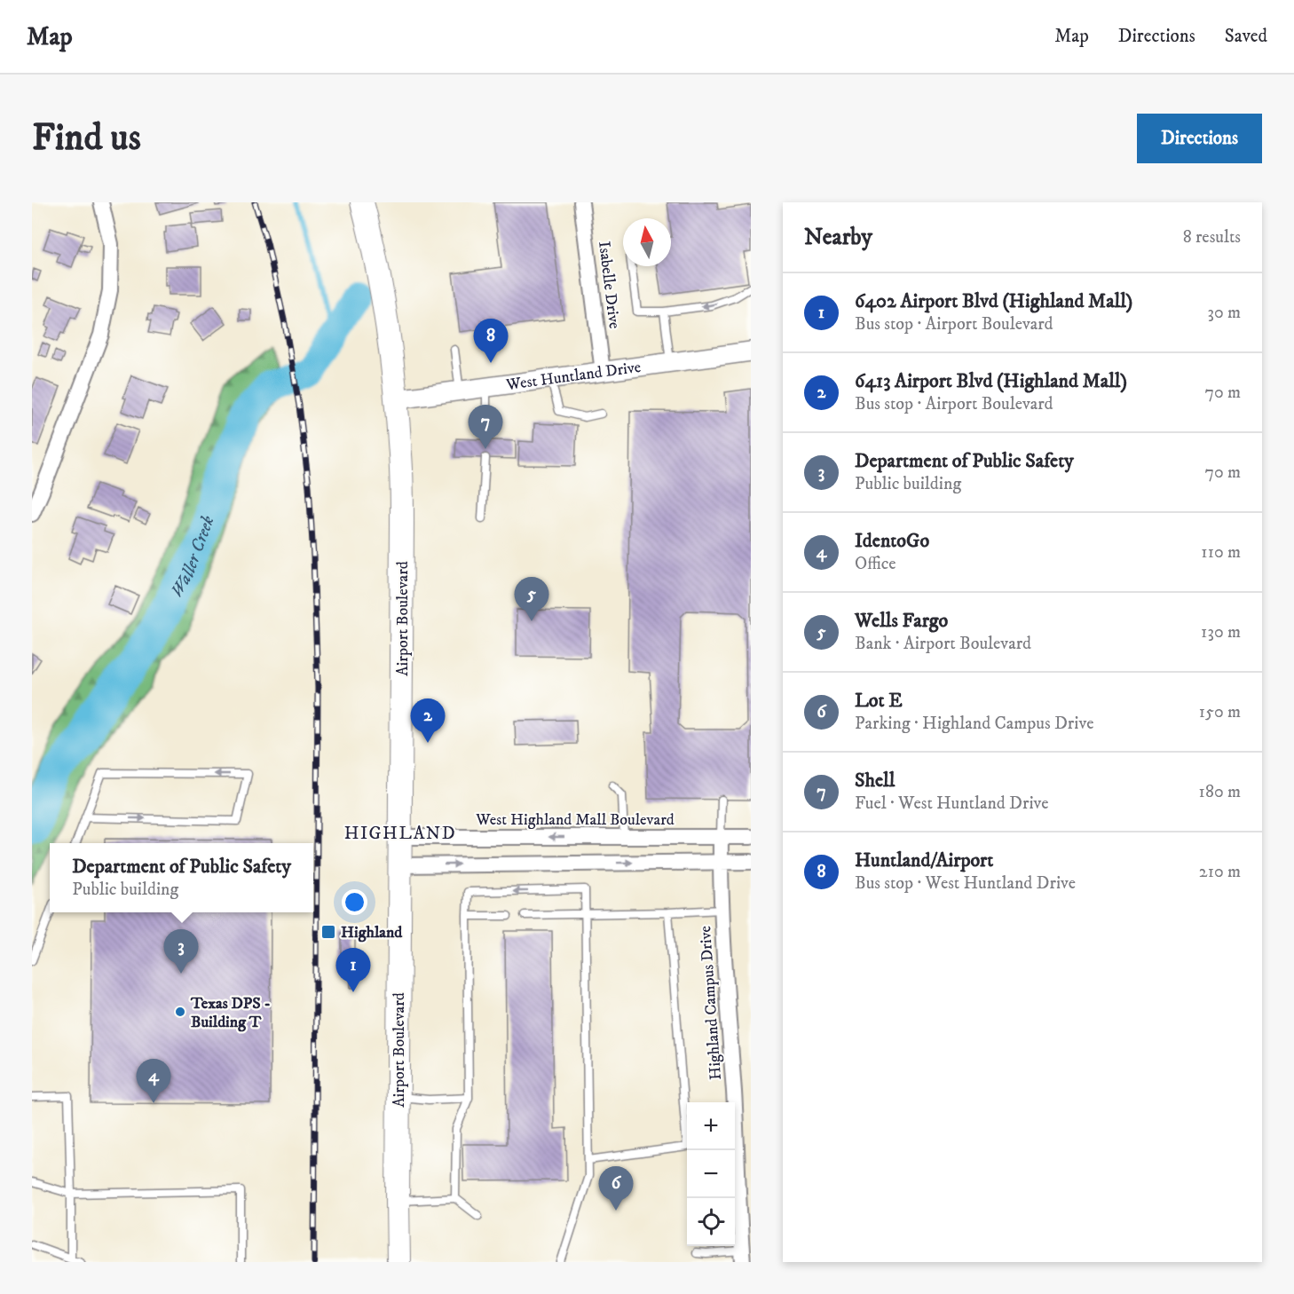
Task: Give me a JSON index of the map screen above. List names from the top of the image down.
{
  "streets": {
    "main road": ["Airport Boulevard"],
    "street": [
      "Isabelle Drive",
      "West Huntland Drive",
      "West Highland Mall Boulevard",
      "Highland Campus Drive"
    ]
  },
  "crossings": [
    ["Isabelle Drive", "West Huntland Drive"],
    ["West Huntland Drive", "Airport Boulevard"],
    ["Airport Boulevard", "West Highland Mall Boulevard"],
    ["West Highland Mall Boulevard", "Highland Campus Drive"]
  ],
  "districts": ["HIGHLAND"],
  "water": ["Waller Creek"],
  "places": {
    "transit": ["Highland"],
    "other": ["Texas DPS - Building T"]
  },
  "north": "top",
  "page": {
    "header": "Map",
    "nav": ["Map", "Directions", "Saved"],
    "buttons": "Directions",
    "title": "Find us",
    "heading": ["Nearby", "8 results"],
    "list": [
      {
        "mark": "1",
        "name": "6402 Airport Blvd (Highland Mall)",
        "note": "Bus stop · Airport Boulevard",
        "value": "30 m"
      },
      {
        "mark": "2",
        "name": "6413 Airport Blvd (Highland Mall)",
        "note": "Bus stop · Airport Boulevard",
        "value": "70 m"
      },
      {
        "mark": "3",
        "name": "Department of Public Safety",
        "note": "Public building",
        "value": "70 m"
      },
      {
        "mark": "4",
        "name": "IdentoGo",
        "note": "Office",
        "value": "110 m"
      },
      {
        "mark": "5",
        "name": "Wells Fargo",
        "note": "Bank · Airport Boulevard",
        "value": "130 m"
      },
      {
        "mark": "6",
        "name": "Lot E",
        "note": "Parking · Highland Campus Drive",
        "value": "150 m"
      },
      {
        "mark": "7",
        "name": "Shell",
        "note": "Fuel · West Huntland Drive",
        "value": "180 m"
      },
      {
        "mark": "8",
        "name": "Huntland/Airport",
        "note": "Bus stop · West Huntland Drive",
        "value": "210 m"
      }
    ],
    "pins": [
      "8",
      "7",
      "5",
      "2",
      "3",
      "1",
      "4",
      "6"
    ],
    "popup": ["Department of Public Safety", "Public building"],
    "map_buttons": ["+", "−"]
  }
}
